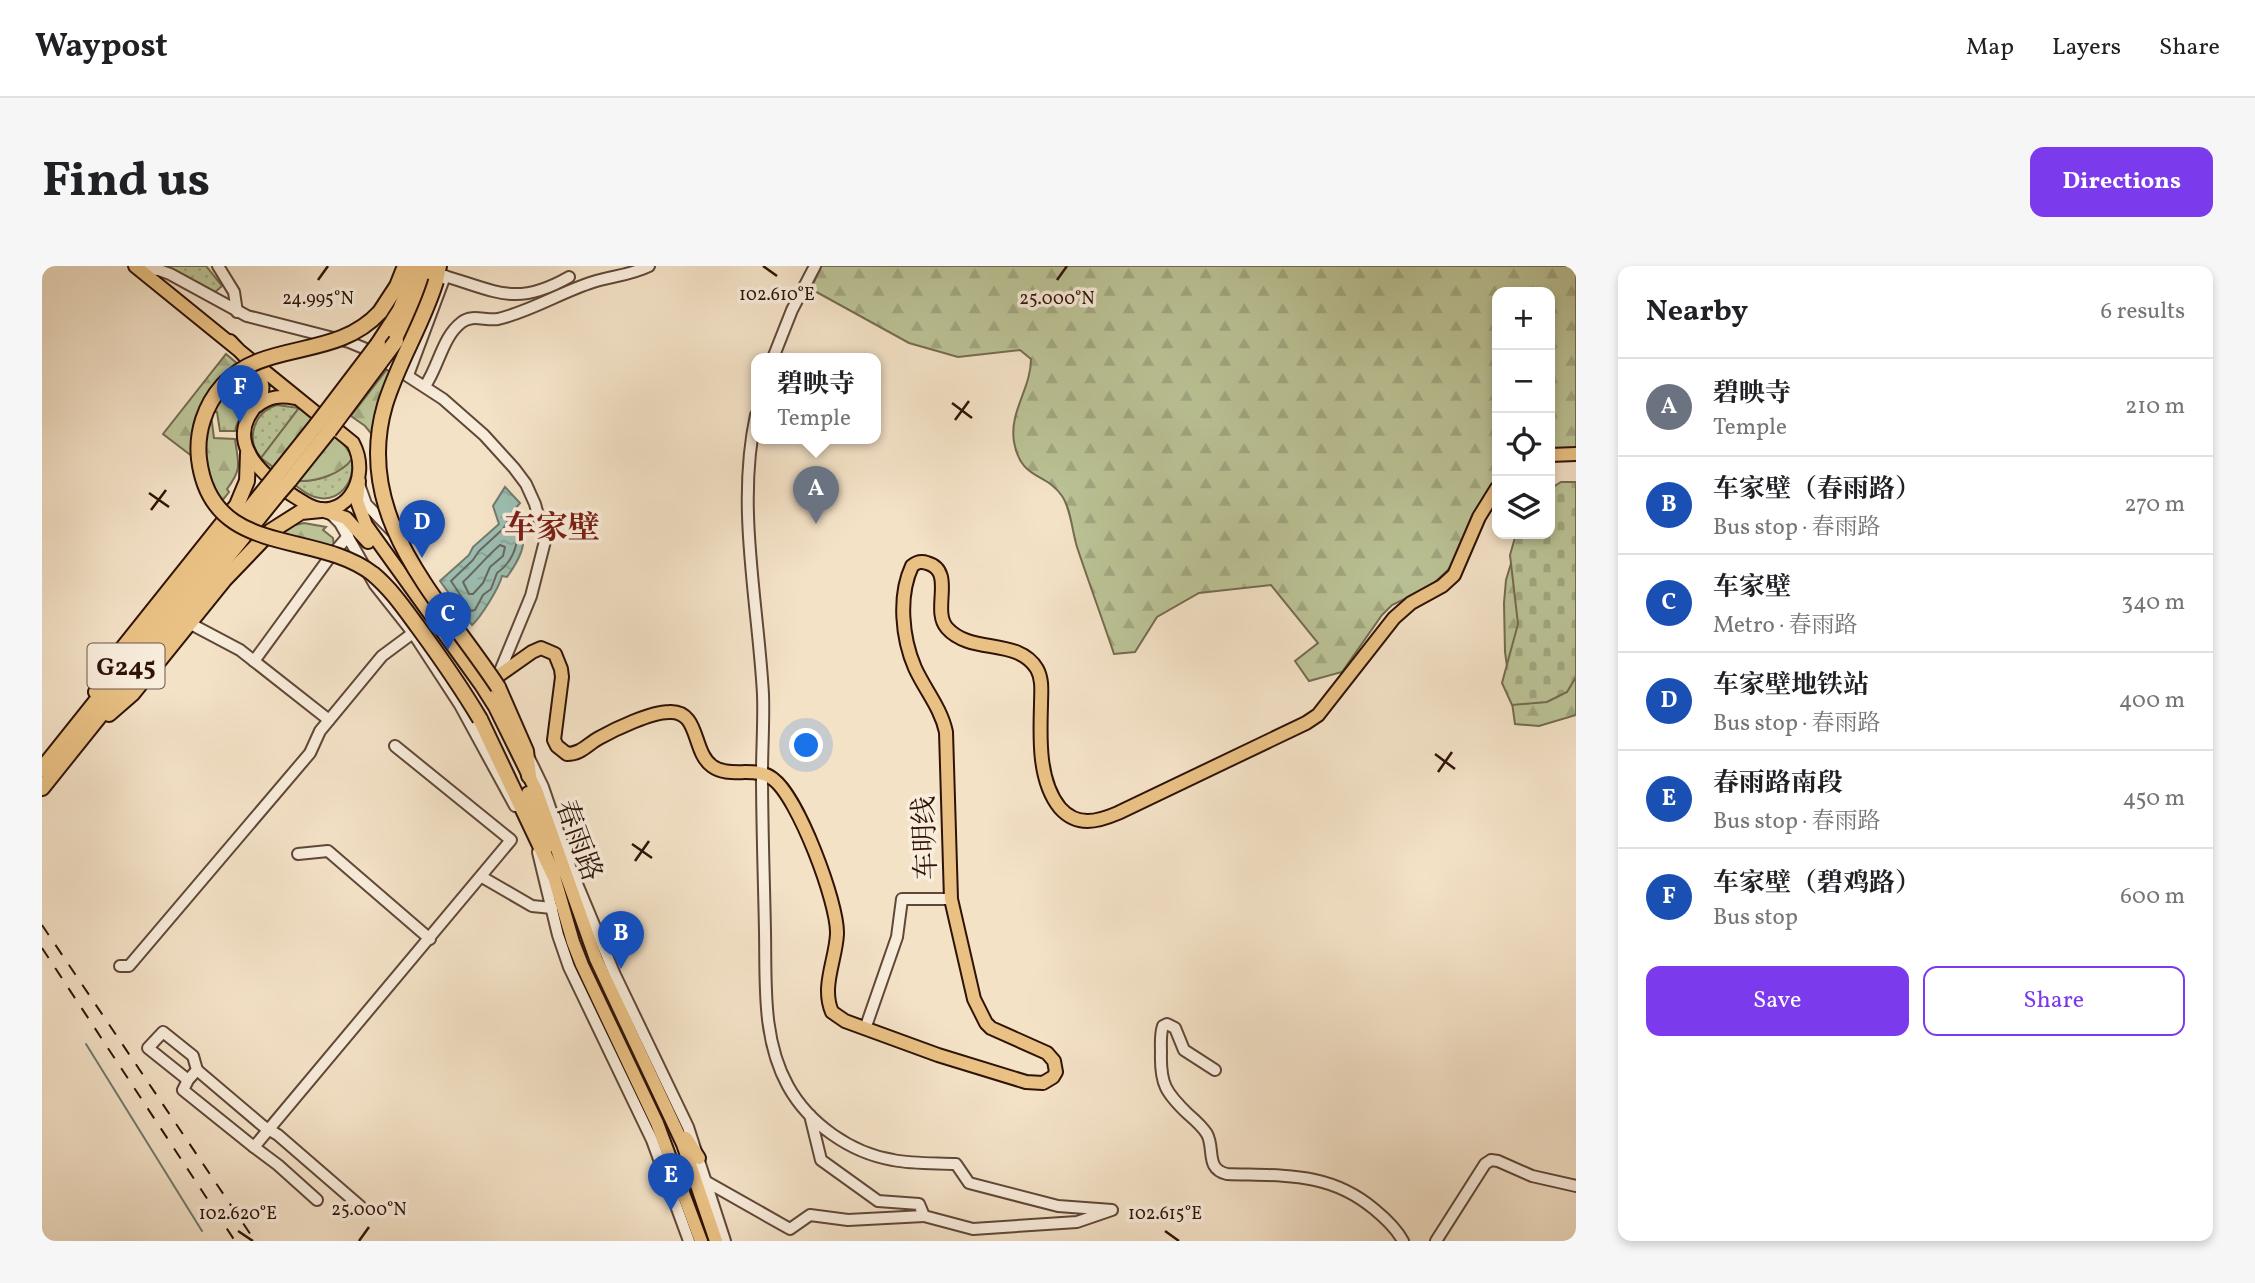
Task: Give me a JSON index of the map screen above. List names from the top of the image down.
{
  "streets": {
    "highway": ["G245"],
    "main road": ["车明线", "春雨路"]
  },
  "districts": ["车家壁"],
  "page": {
    "header": "Waypost",
    "nav": ["Map", "Layers", "Share"],
    "buttons": [
      "Directions",
      ["Save", "Share"]
    ],
    "title": "Find us",
    "heading": ["Nearby", "6 results"],
    "map_buttons": ["+", "−"],
    "popup": ["碧映寺", "Temple"],
    "list": [
      {
        "mark": "A",
        "name": "碧映寺",
        "note": "Temple",
        "value": "210 m"
      },
      {
        "mark": "B",
        "name": "车家壁（春雨路）",
        "note": "Bus stop · 春雨路",
        "value": "270 m"
      },
      {
        "mark": "C",
        "name": "车家壁",
        "note": "Metro · 春雨路",
        "value": "340 m"
      },
      {
        "mark": "D",
        "name": "车家壁地铁站",
        "note": "Bus stop · 春雨路",
        "value": "400 m"
      },
      {
        "mark": "E",
        "name": "春雨路南段",
        "note": "Bus stop · 春雨路",
        "value": "450 m"
      },
      {
        "mark": "F",
        "name": "车家壁（碧鸡路）",
        "note": "Bus stop",
        "value": "600 m"
      }
    ],
    "pins": [
      "F",
      "A",
      "D",
      "C",
      "B",
      "E"
    ]
  },
  "coordinates": [
    "102.610°E",
    "24.995°N",
    "25.000°N",
    "102.620°E",
    "102.615°E"
  ]
}
